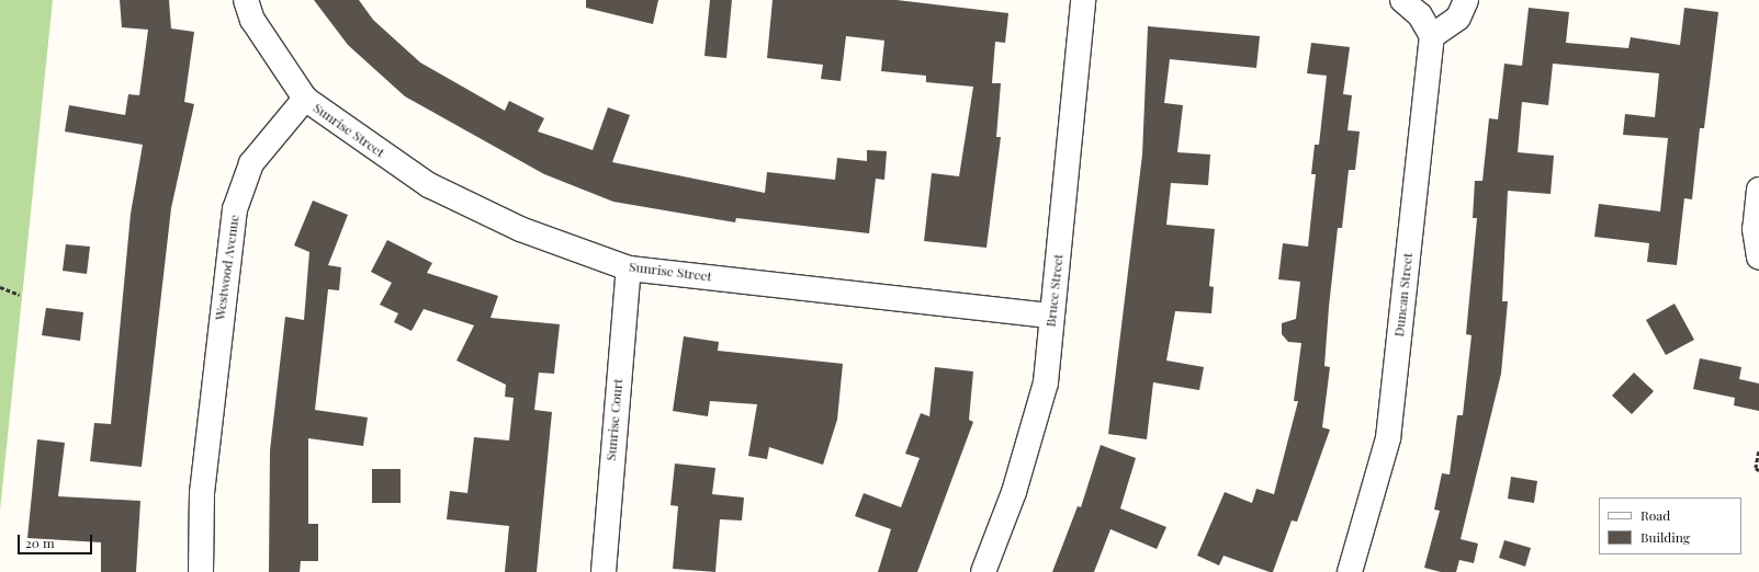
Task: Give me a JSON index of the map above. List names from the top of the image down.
{
  "streets": {
    "street": [
      "Sunrise Street",
      "Westwood Avenue",
      "Bruce Street",
      "Duncan Street",
      "Sunrise Court"
    ]
  },
  "crossings": [
    ["Sunrise Street", "Westwood Avenue"],
    ["Sunrise Street", "Bruce Street"],
    ["Sunrise Street", "Sunrise Court"]
  ],
  "legend": ["Road", "Building"],
  "scale_bar": "20 m"
}
